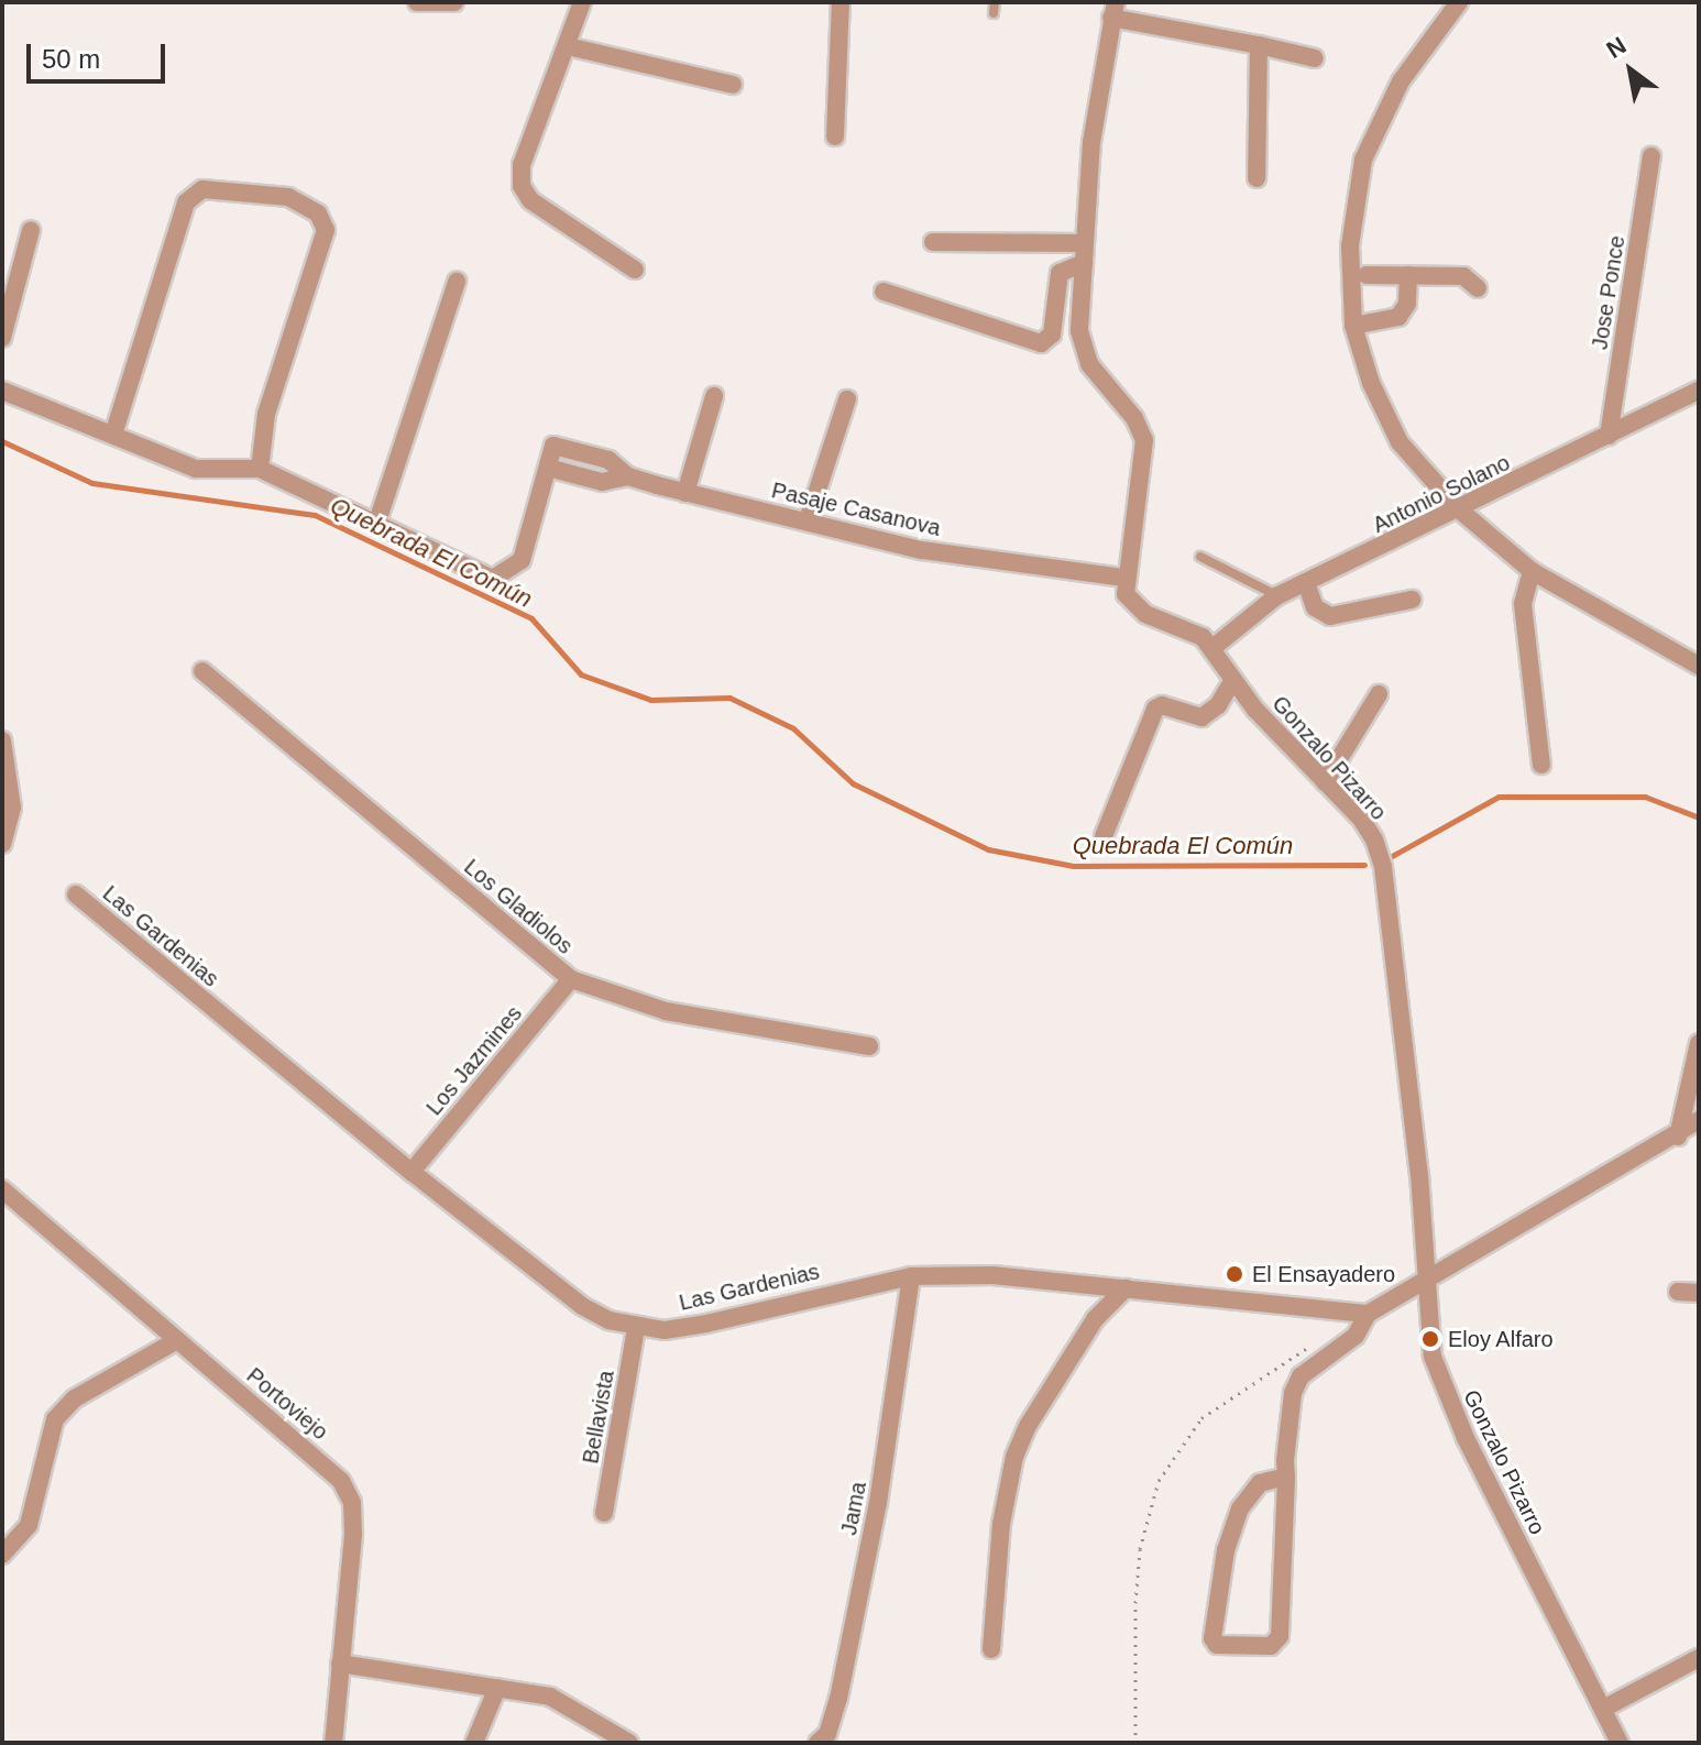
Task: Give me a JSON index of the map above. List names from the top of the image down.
{
  "streets": {
    "street": [
      "Jose Ponce",
      "Antonio Solano",
      "Pasaje Casanova",
      "Gonzalo Pizarro",
      "Los Gladiolos",
      "Las Gardenias",
      "Los Jazmines",
      "Portoviejo",
      "Bellavista",
      "Jama"
    ]
  },
  "crossings": [
    ["Jose Ponce", "Antonio Solano"],
    ["Antonio Solano", "Gonzalo Pizarro"],
    ["Pasaje Casanova", "Gonzalo Pizarro"],
    ["Los Gladiolos", "Los Jazmines"],
    ["Las Gardenias", "Los Jazmines"],
    ["Las Gardenias", "Bellavista"],
    ["Las Gardenias", "Jama"]
  ],
  "water": ["Quebrada El Común"],
  "places": ["El Ensayadero", "Eloy Alfaro"],
  "scale_bar": "50 m",
  "north": "top left"
}
